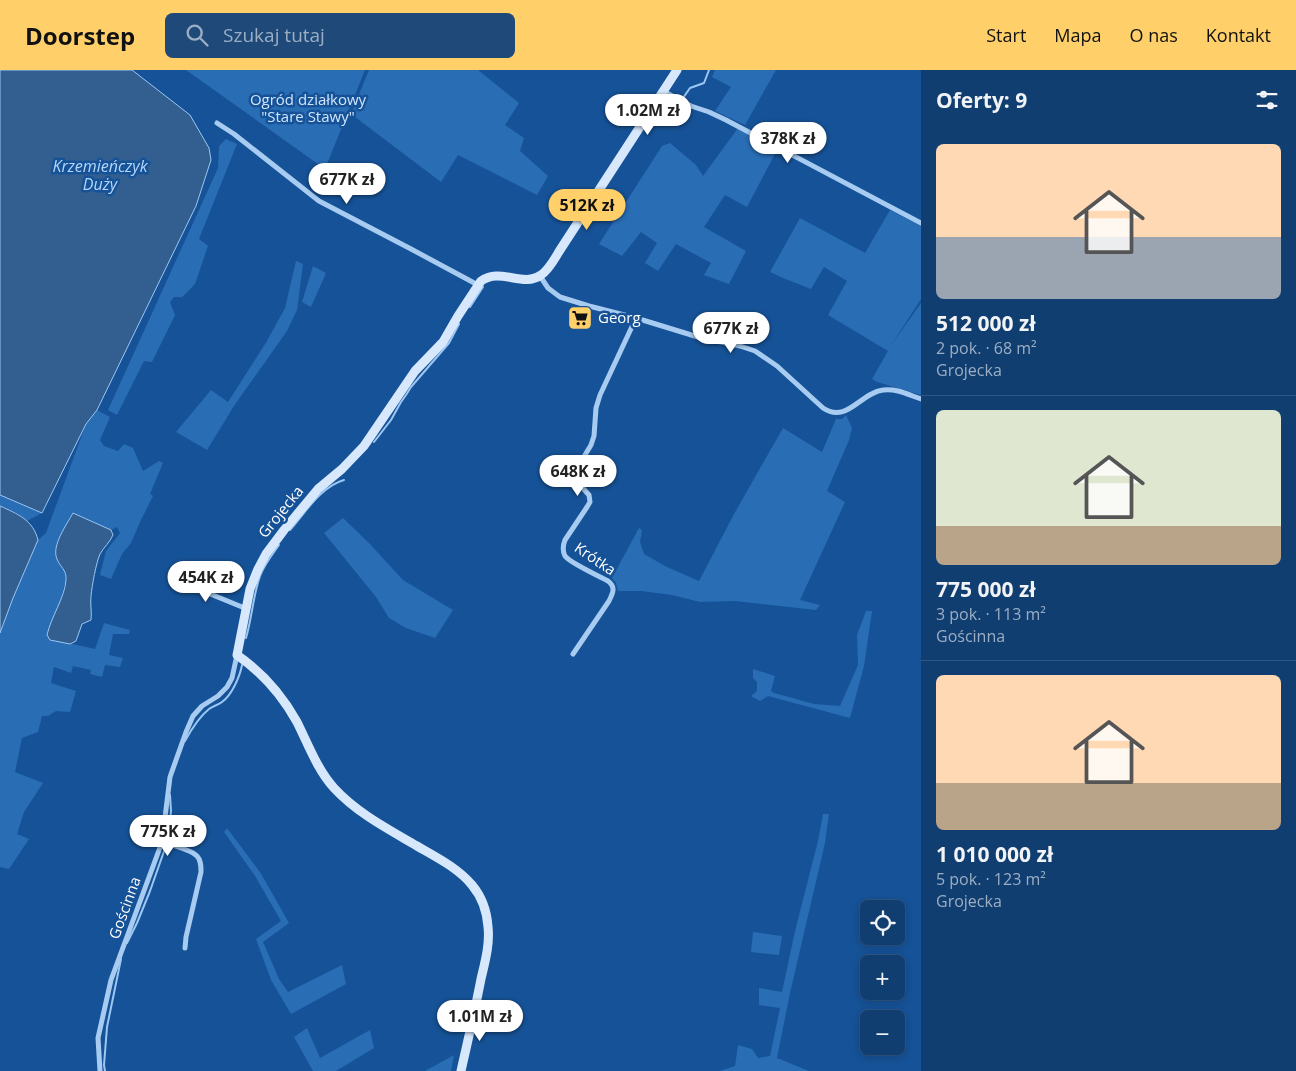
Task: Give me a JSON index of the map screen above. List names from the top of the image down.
{
  "streets": {
    "street": ["Grojecka", "Krótka", "Gościnna"]
  },
  "crossings": [
    ["Grojecka", "Gościnna"]
  ],
  "water": ["Krzemieńczyk Duży"],
  "parks": ["Ogród działkowy \"Stare Stawy\""],
  "places": {
    "supermarket": ["Georg"]
  },
  "page": {
    "header": "Doorstep",
    "search": "Szukaj tutaj",
    "nav": [
      "Start",
      "Mapa",
      "O nas",
      "Kontakt"
    ],
    "heading": "Oferty: 9",
    "price": [
      "1.02M zł",
      "378K zł",
      "677K zł",
      "512K zł",
      "677K zł",
      "648K zł",
      "454K zł",
      "775K zł",
      "1.01M zł"
    ],
    "list": [
      {
        "name": "512 000 zł",
        "note": "2 pok. · 68 m² · Grojecka"
      },
      {
        "name": "775 000 zł",
        "note": "3 pok. · 113 m² · Gościnna"
      },
      {
        "name": "1 010 000 zł",
        "note": "5 pok. · 123 m² · Grojecka"
      }
    ],
    "map_buttons": ["+", "−"]
  }
}
